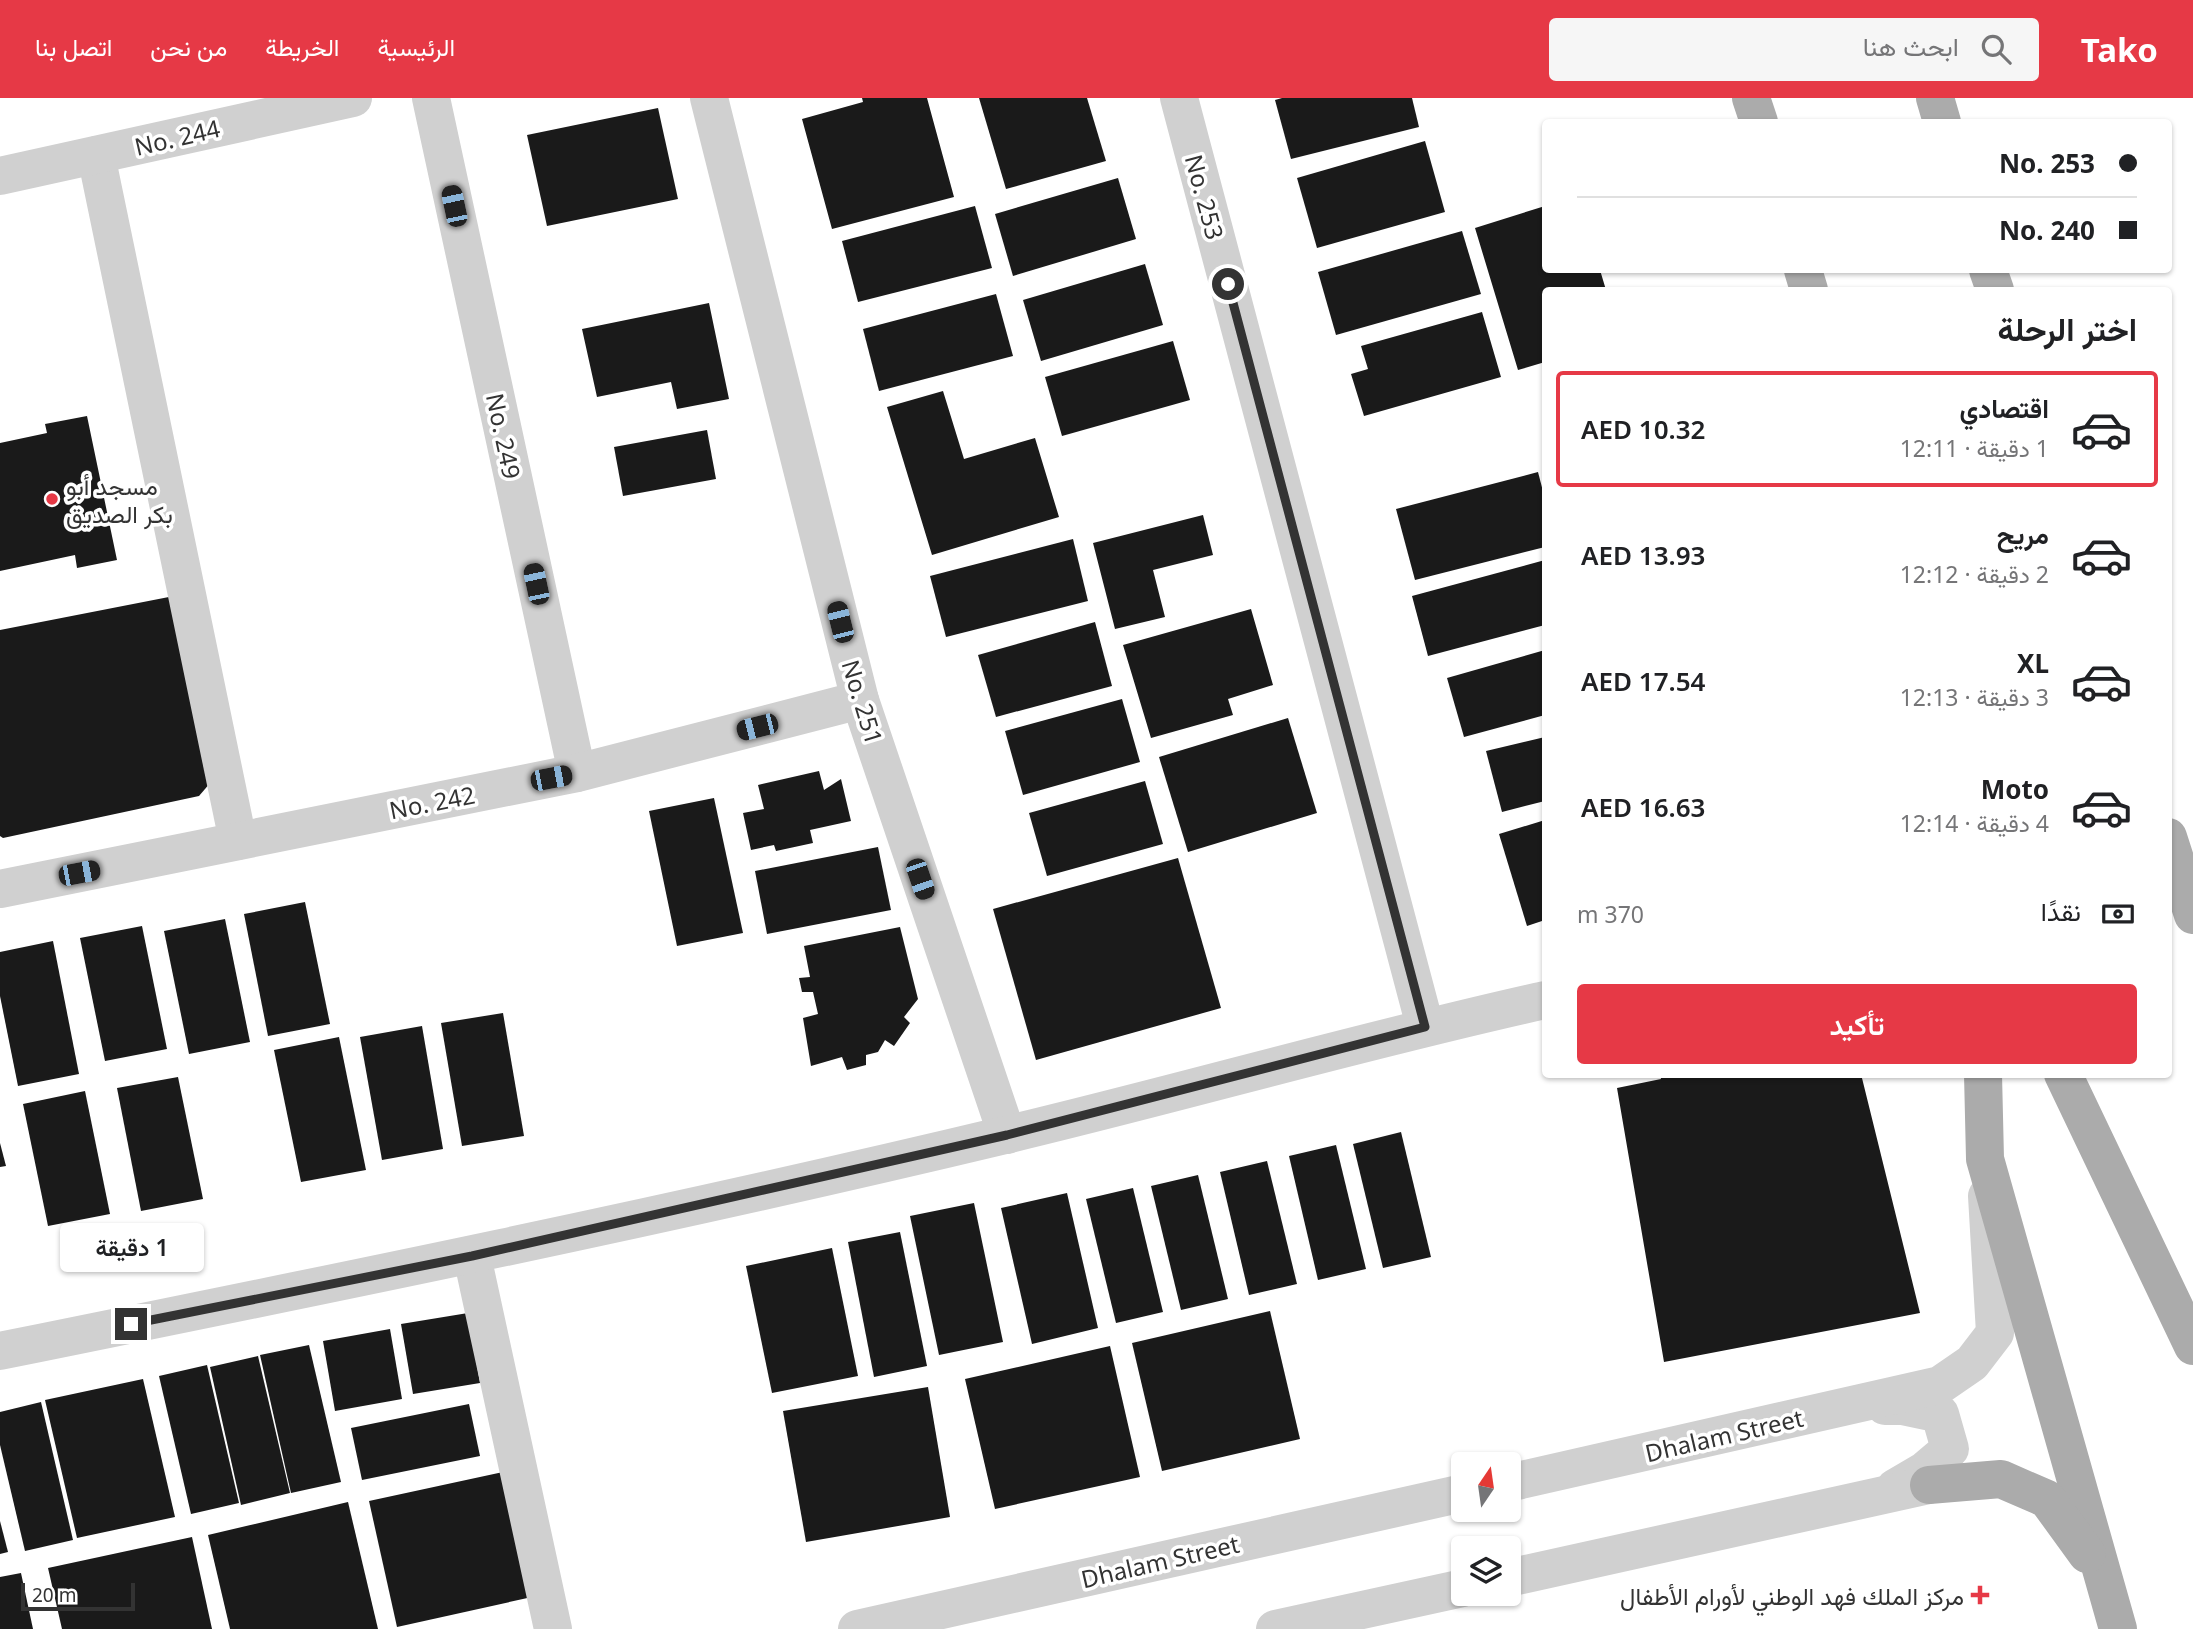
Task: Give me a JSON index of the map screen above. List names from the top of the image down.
{
  "streets": {
    "street": [
      "No. 244",
      "No. 253",
      "No. 249",
      "No. 251",
      "No. 242",
      "Dhalam Street"
    ]
  },
  "crossings": [
    ["No. 249", "No. 242"],
    ["No. 251", "No. 242"]
  ],
  "places": {
    "other": ["مسجد أبو بكر الصديق"],
    "health": ["مركز الملك فهد الوطني لأورام الأطفال"]
  },
  "scale_bar": "20 m",
  "north": "top",
  "page": {
    "header": "Tako",
    "search": "ابحث هنا",
    "nav": [
      "الرئيسية",
      "الخريطة",
      "من نحن",
      "اتصل بنا"
    ],
    "banner": ["No. 253", "No. 240"],
    "heading": "اختر الرحلة",
    "list": [
      {
        "name": "اقتصادي",
        "note": "1 دقيقة · 12:11",
        "value": "AED 10.32"
      },
      {
        "name": "مريح",
        "note": "2 دقيقة · 12:12",
        "value": "AED 13.93"
      },
      {
        "name": "XL",
        "note": "3 دقيقة · 12:13",
        "value": "AED 17.54"
      },
      {
        "name": "Moto",
        "note": "4 دقيقة · 12:14",
        "value": "AED 16.63"
      }
    ],
    "pay": ["نقدًا", "370 m"],
    "buttons": "تأكيد",
    "bubble": "1 دقيقة",
    "scale": "20 m"
  }
}
